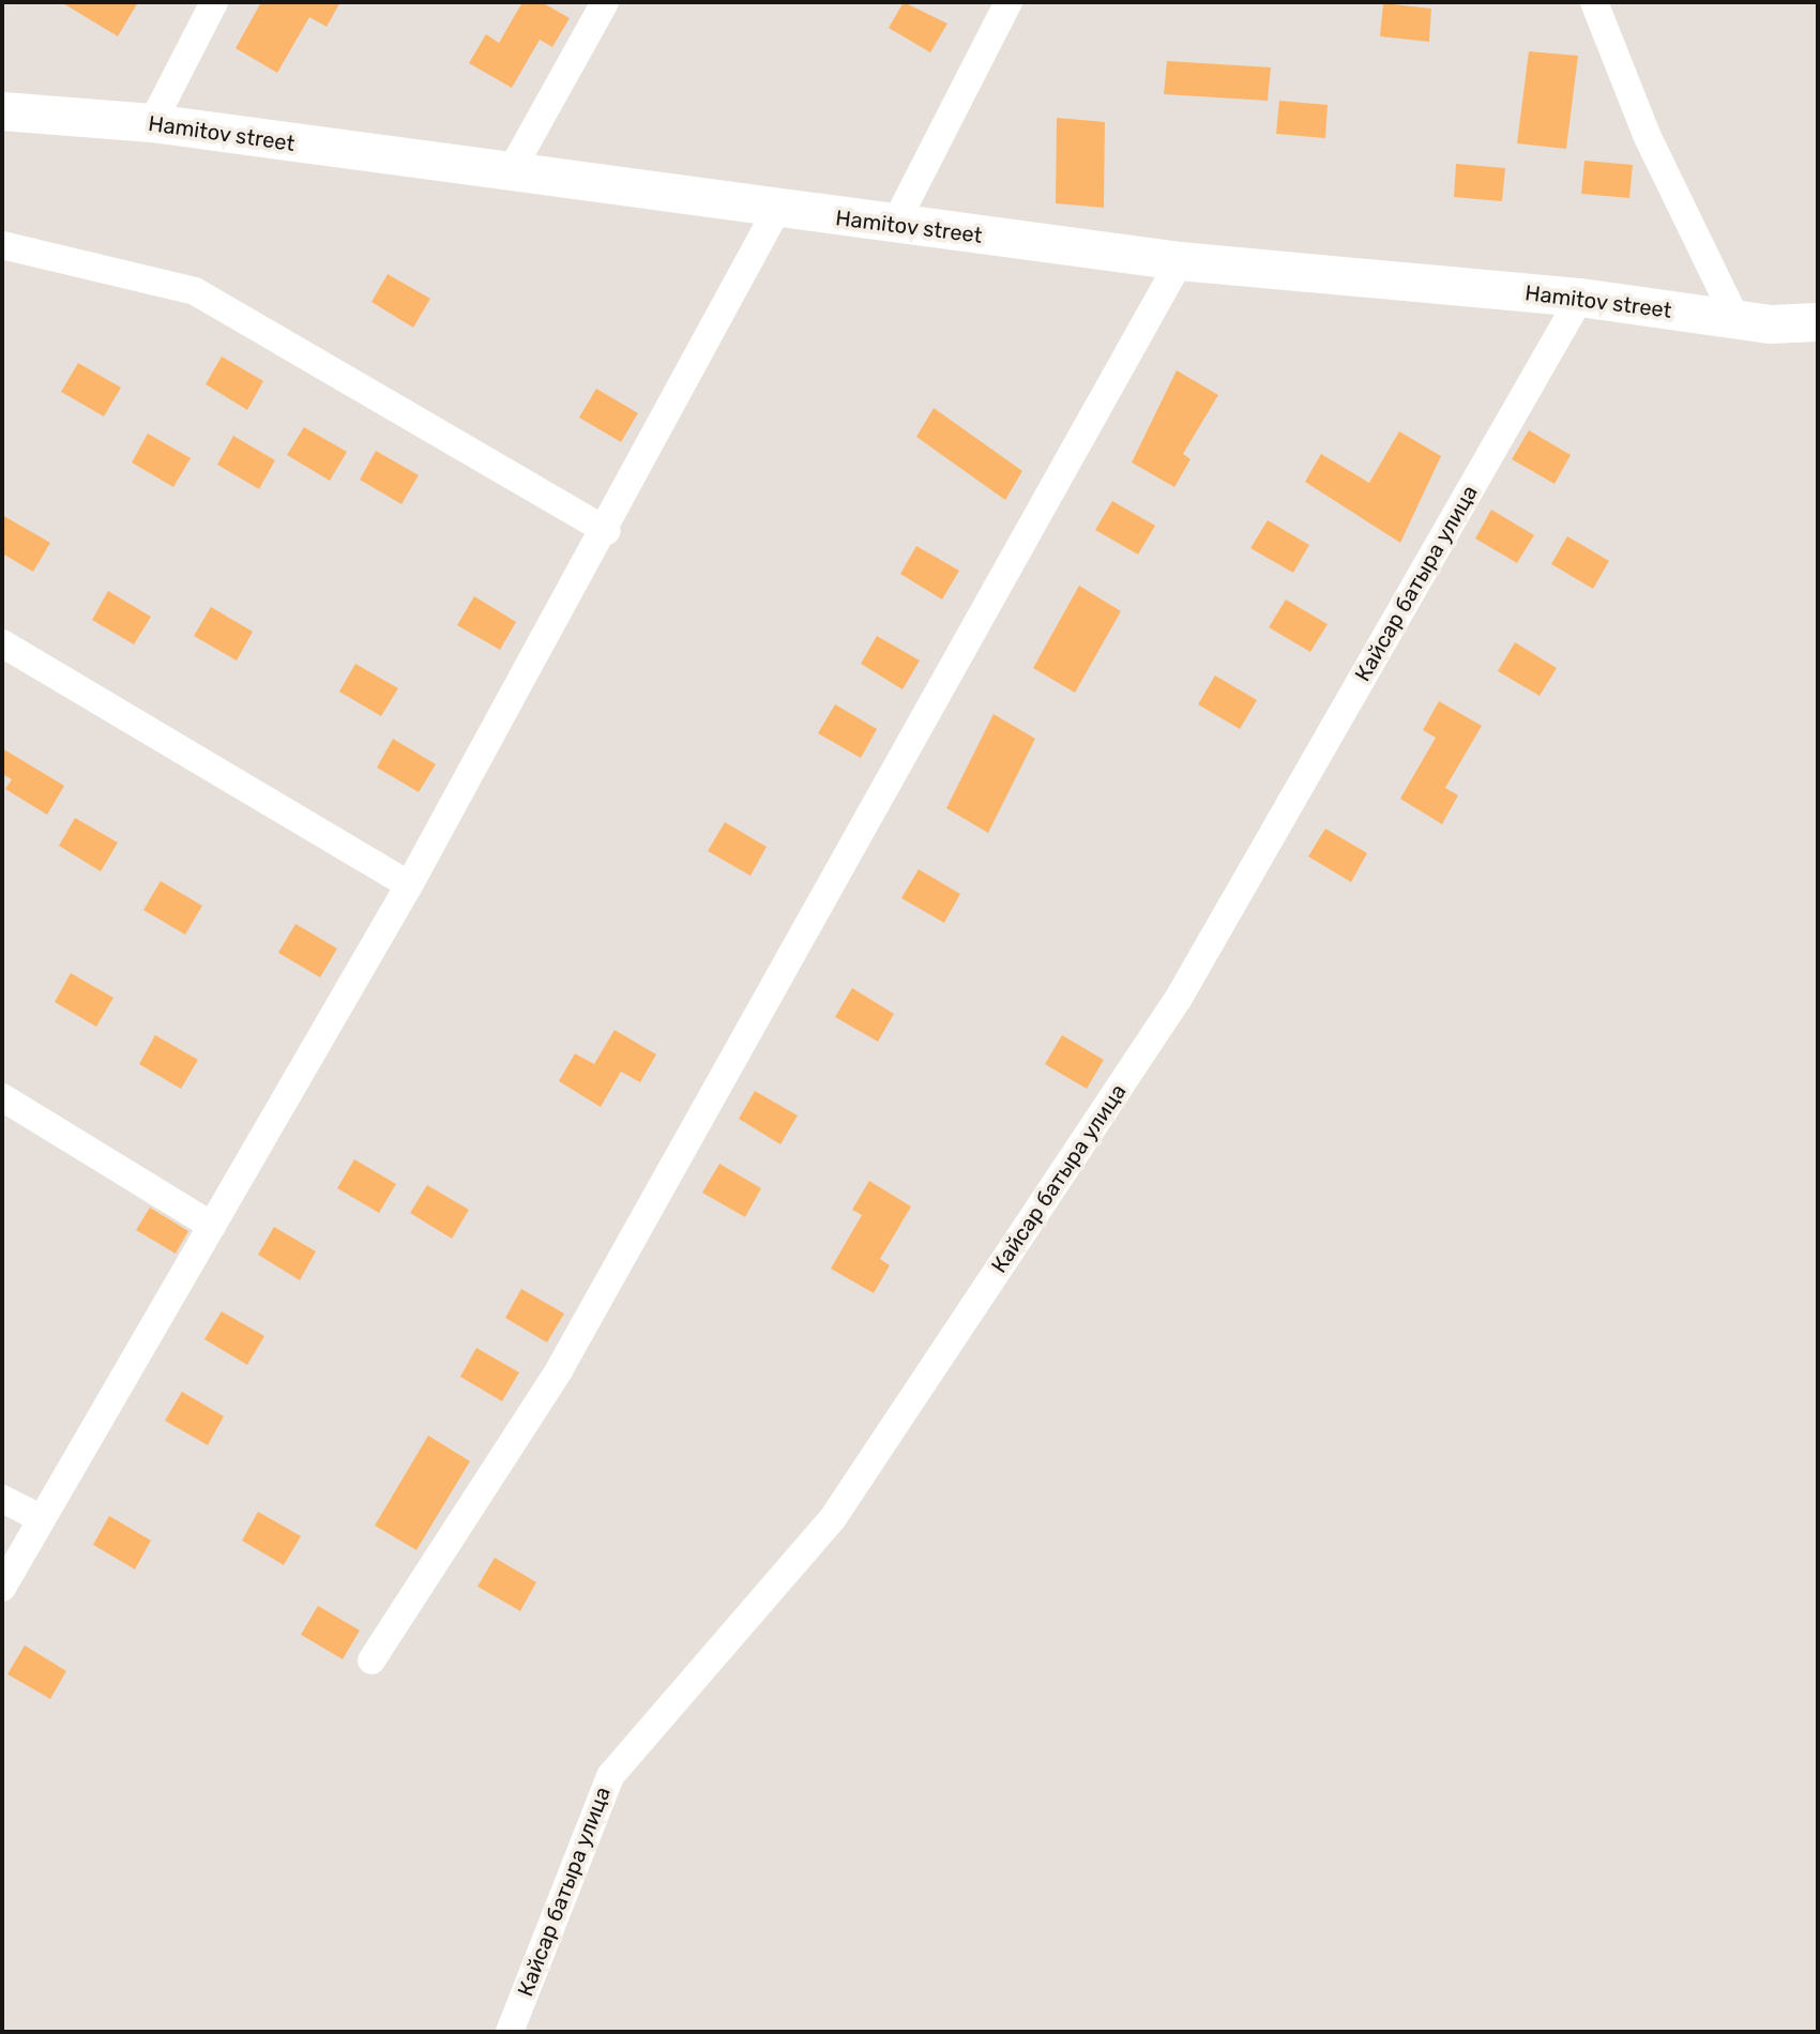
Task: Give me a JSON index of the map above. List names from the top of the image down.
{
  "streets": {
    "street": ["Hamitov street", "Кайсар батыра улица"]
  },
  "crossings": [
    ["Hamitov street", "Кайсар батыра улица"]
  ]
}
